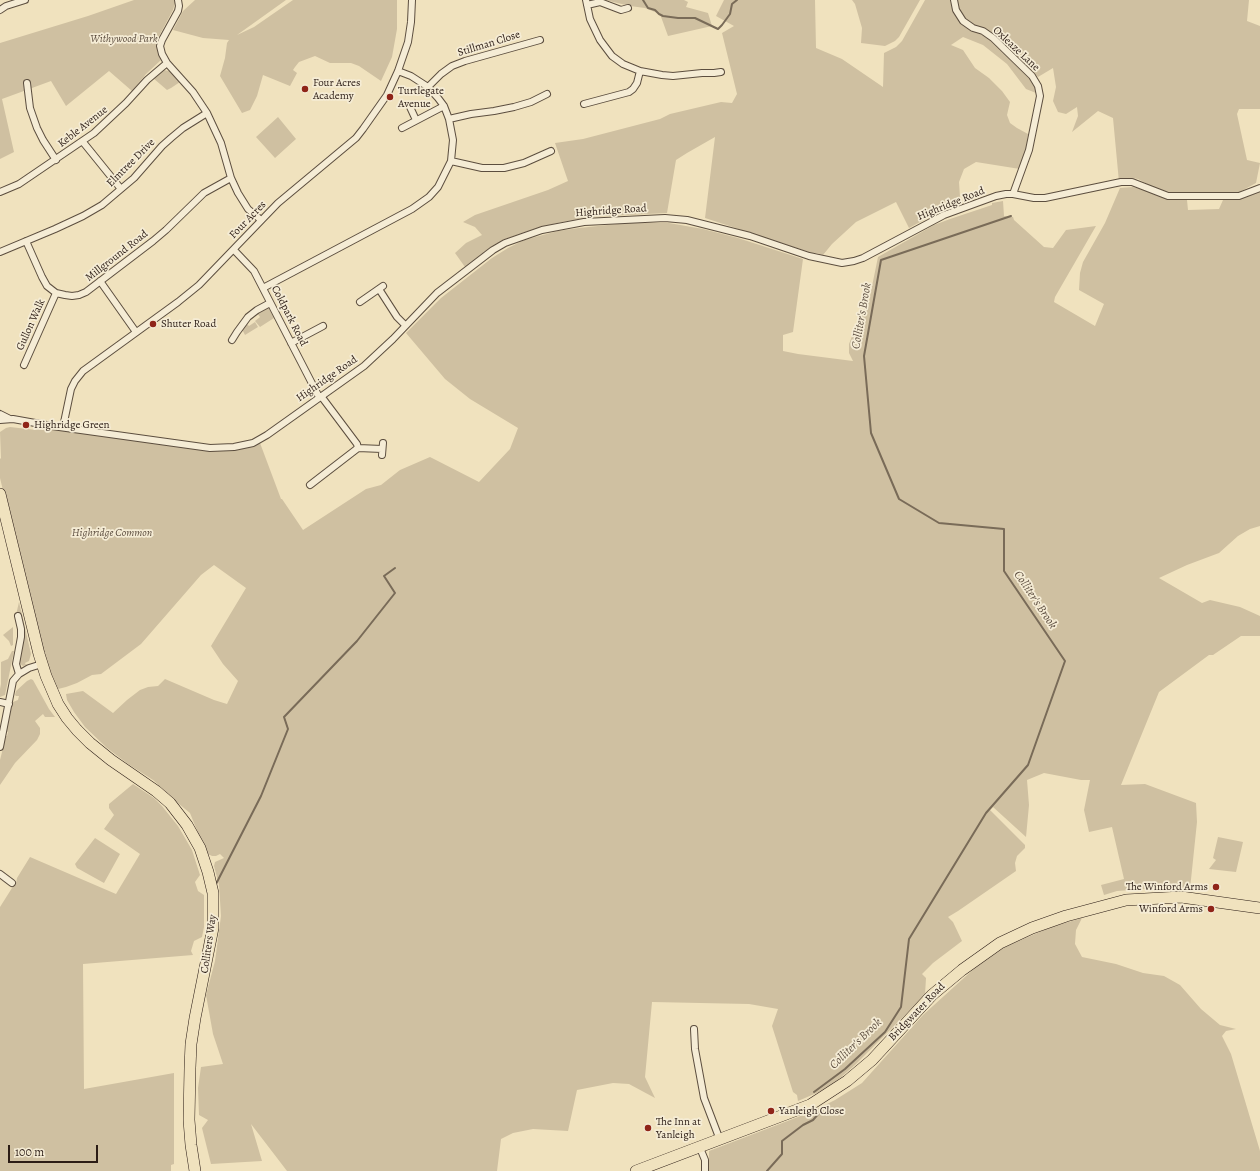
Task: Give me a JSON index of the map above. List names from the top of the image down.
{
  "streets": {
    "highway": ["Colliters Way", "Bridgwater Road"],
    "street": [
      "Stillman Close",
      "Oxleaze Lane",
      "Keble Avenue",
      "Elmtree Drive",
      "Highridge Road",
      "Four Acres",
      "Millground Road",
      "Coldpark Road",
      "Gullon Walk"
    ]
  },
  "crossings": [
    ["Oxleaze Lane", "Highridge Road"],
    ["Highridge Road", "Four Acres"],
    ["Highridge Road", "Coldpark Road"],
    ["Four Acres", "Coldpark Road"],
    ["Millground Road", "Gullon Walk"]
  ],
  "water": ["Colliter's Brook"],
  "parks": ["Withywood Park", "Highridge Common"],
  "places": [
    "Four Acres Academy",
    "Turtlegate Avenue",
    "Shuter Road",
    "Highridge Green",
    "The Winford Arms",
    "Winford Arms",
    "Yanleigh Close",
    "The Inn at Yanleigh"
  ],
  "scale_bar": "100 m"
}
